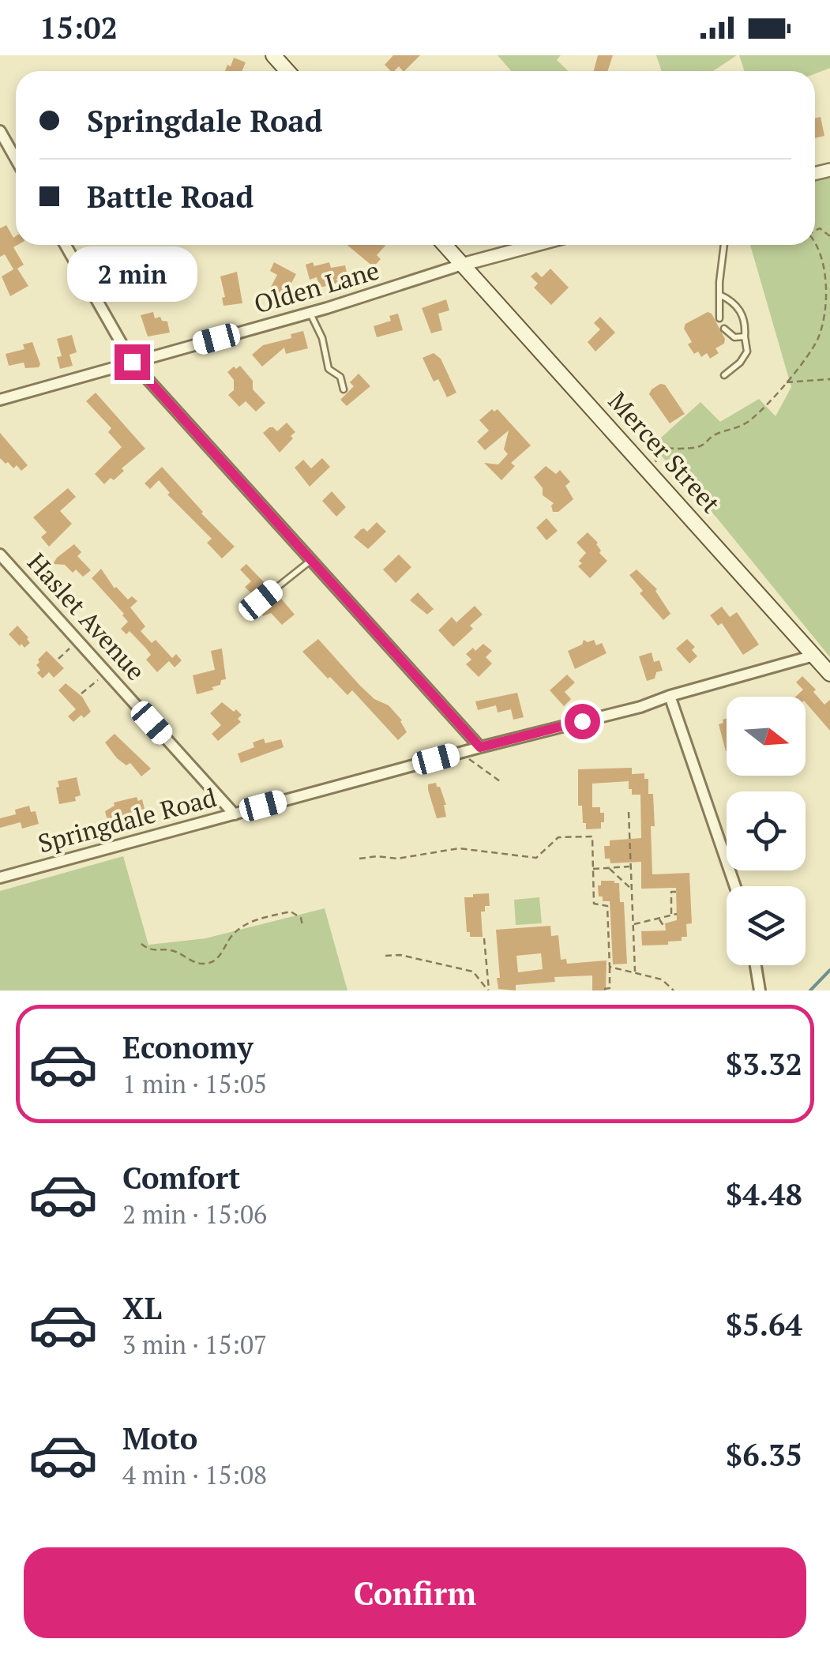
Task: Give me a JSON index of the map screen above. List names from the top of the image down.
{
  "streets": {
    "main road": ["Mercer Street"],
    "street": ["Olden Lane", "Haslet Avenue", "Springdale Road"]
  },
  "crossings": [
    ["Olden Lane", "Mercer Street"],
    ["Mercer Street", "Springdale Road"],
    ["Haslet Avenue", "Springdale Road"]
  ],
  "north": "right",
  "page": {
    "status": "15:02",
    "banner": ["Springdale Road", "Battle Road"],
    "bubble": "2 min",
    "list": [
      {
        "name": "Economy",
        "note": "1 min · 15:05",
        "value": "$3.32"
      },
      {
        "name": "Comfort",
        "note": "2 min · 15:06",
        "value": "$4.48"
      },
      {
        "name": "XL",
        "note": "3 min · 15:07",
        "value": "$5.64"
      },
      {
        "name": "Moto",
        "note": "4 min · 15:08",
        "value": "$6.35"
      }
    ],
    "buttons": "Confirm"
  }
}
